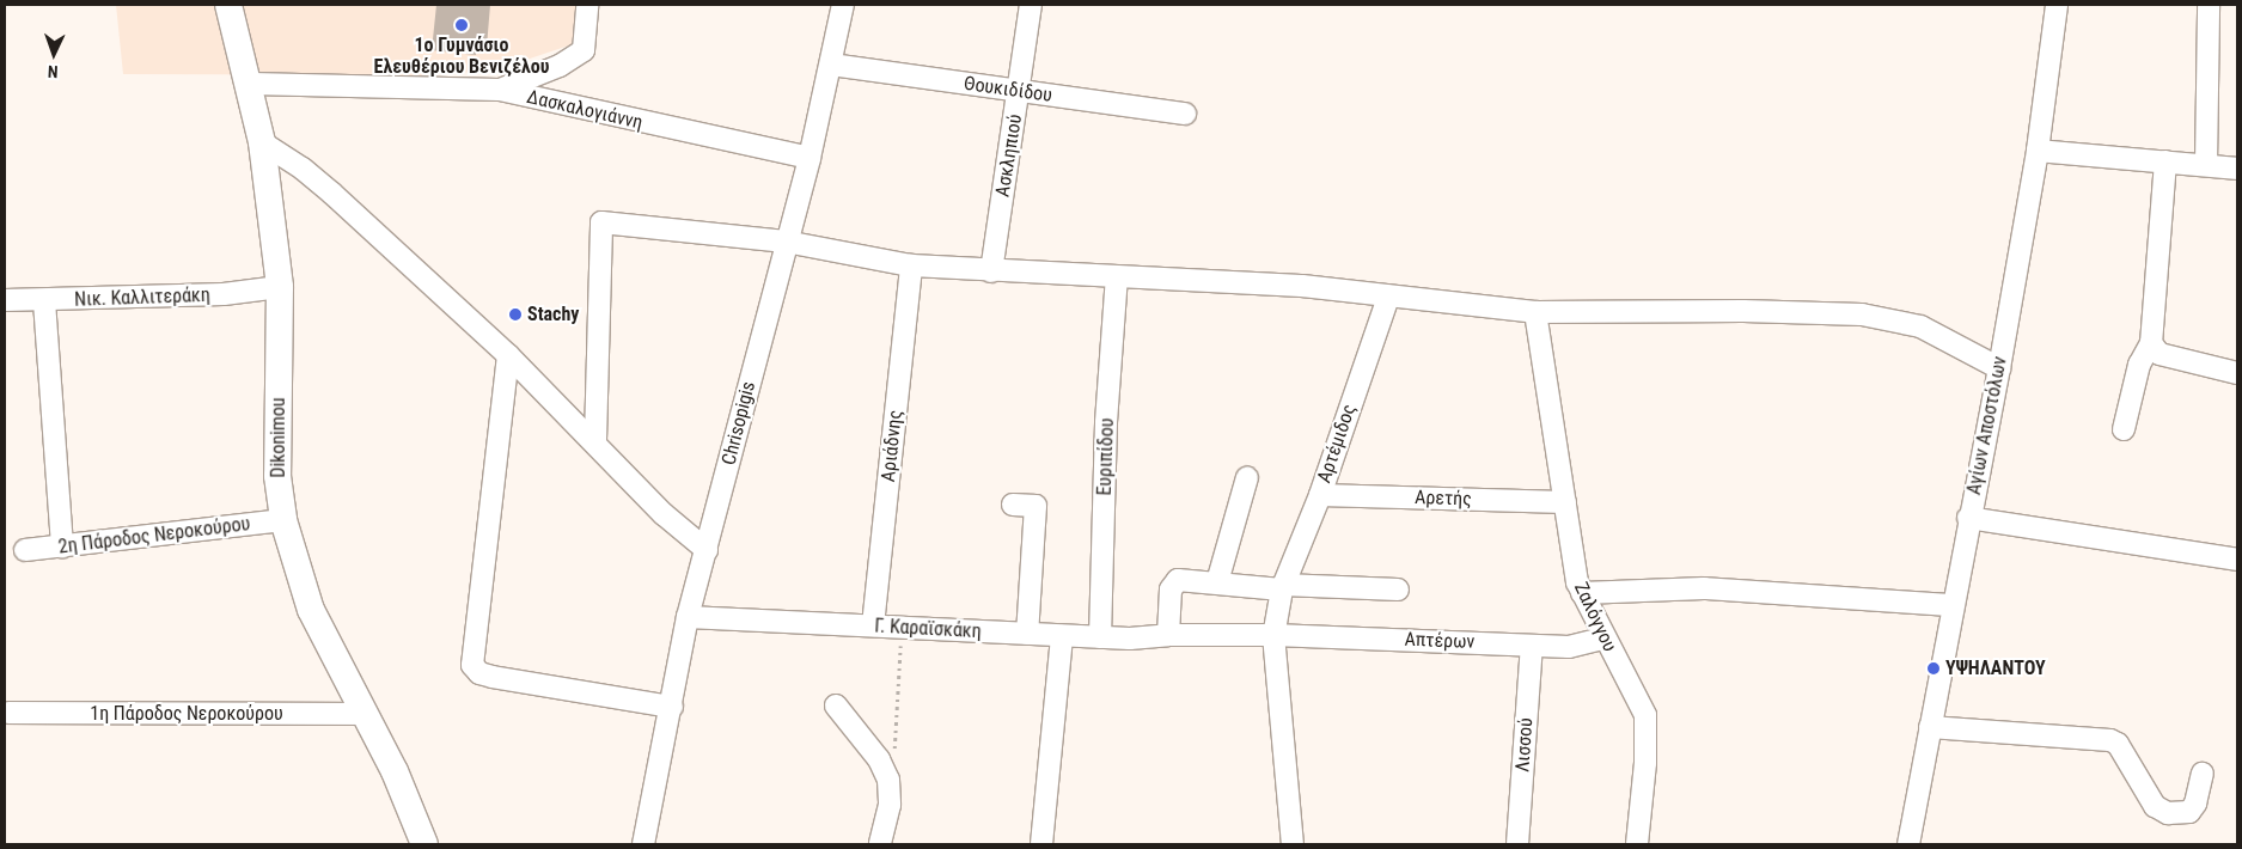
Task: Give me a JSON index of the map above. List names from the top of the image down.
{
  "streets": {
    "main road": ["Dikonimou"],
    "street": [
      "Θουκιδίδου",
      "Δασκαλογιάννη",
      "Ασκληπιού",
      "Νικ. Καλλιτεράκη",
      "Chrisopigis",
      "Αγίων Αποστόλων",
      "Αρτέμιδος",
      "Αριάδνης",
      "Ευριπίδου",
      "Αρετής",
      "2η Πάροδος Νεροκούρου",
      "Ζαλόγγου",
      "Γ. Καραϊσκάκη",
      "Απτέρων",
      "1η Πάροδος Νεροκούρου",
      "Λισσού"
    ]
  },
  "crossings": [
    ["Θουκιδίδου", "Ασκληπιού"],
    ["Θουκιδίδου", "Chrisopigis"],
    ["Δασκαλογιάννη", "Chrisopigis"],
    ["Δασκαλογιάννη", "Dikonimou"],
    ["Νικ. Καλλιτεράκη", "Dikonimou"],
    ["Chrisopigis", "Γ. Καραϊσκάκη"],
    ["Dikonimou", "2η Πάροδος Νεροκούρου"],
    ["Dikonimou", "1η Πάροδος Νεροκούρου"],
    ["Αρτέμιδος", "Αρετής"],
    ["Αριάδνης", "Γ. Καραϊσκάκη"],
    ["Ευριπίδου", "Γ. Καραϊσκάκη"],
    ["Αρετής", "Ζαλόγγου"],
    ["Ζαλόγγου", "Απτέρων"],
    ["Γ. Καραϊσκάκη", "Απτέρων"],
    ["Απτέρων", "Λισσού"]
  ],
  "places": ["1ο Γυμνάσιο Ελευθέριου Βενιζέλου", "Stachy", "ΥΨΗΛΑΝΤΟΥ"],
  "north": "bottom"
}
